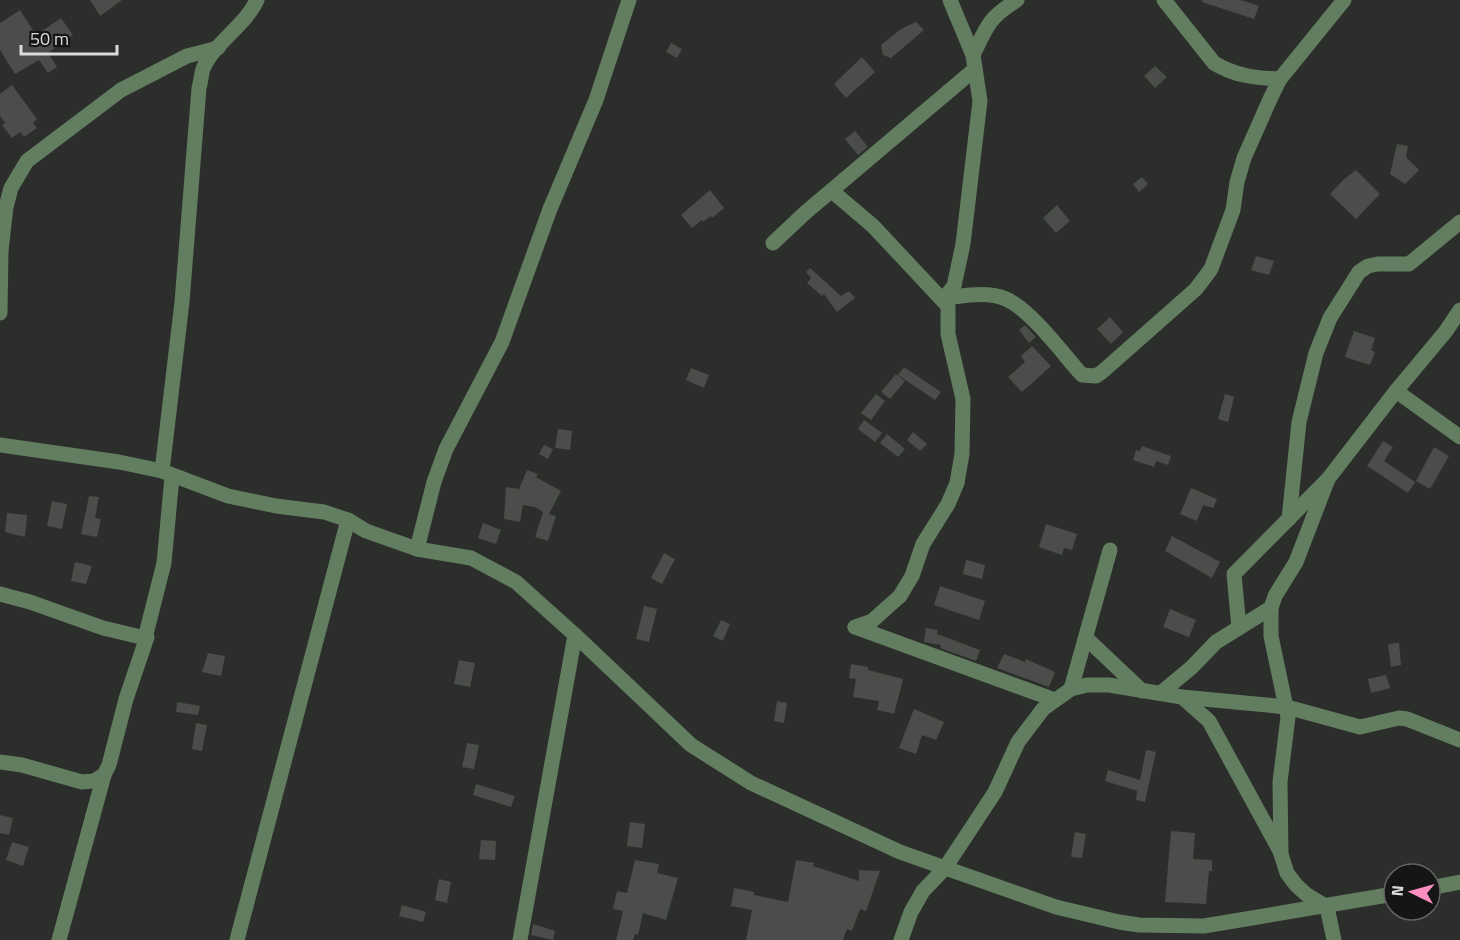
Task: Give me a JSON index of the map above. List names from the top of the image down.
{
  "scale_bar": "50 m",
  "north": "left"
}
